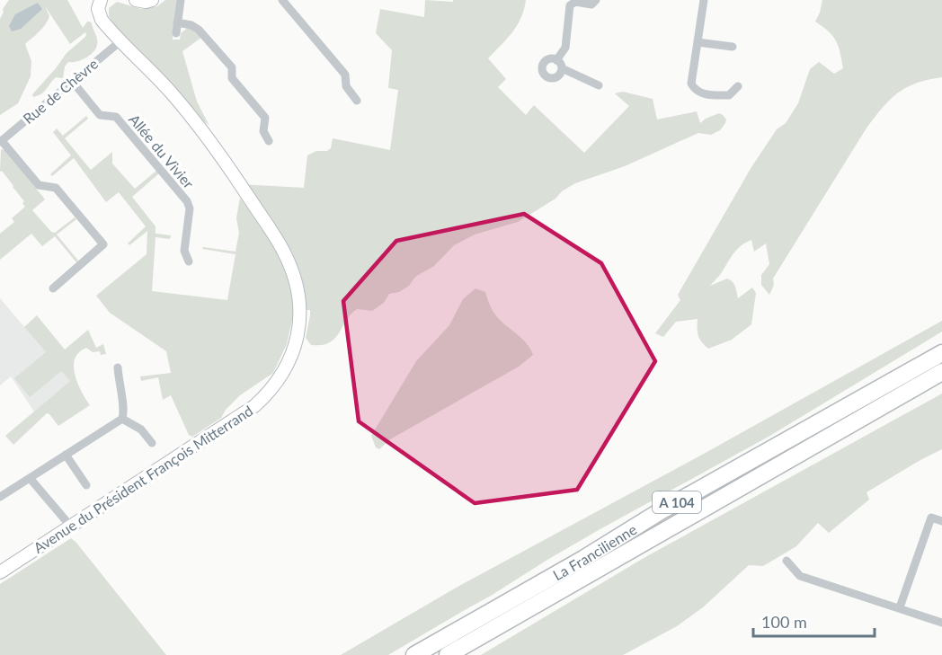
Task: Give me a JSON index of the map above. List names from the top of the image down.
{
  "streets": {
    "highway": ["A 104", "La Francilienne"],
    "street": ["Rue de Chèvre", "Allée du Vivier", "Avenue du Président François Mitterrand"]
  },
  "crossings": [
    ["Rue de Chèvre", "Allée du Vivier"],
    ["Rue de Chèvre", "Avenue du Président François Mitterrand"]
  ],
  "scale_bar": "100 m"
}
